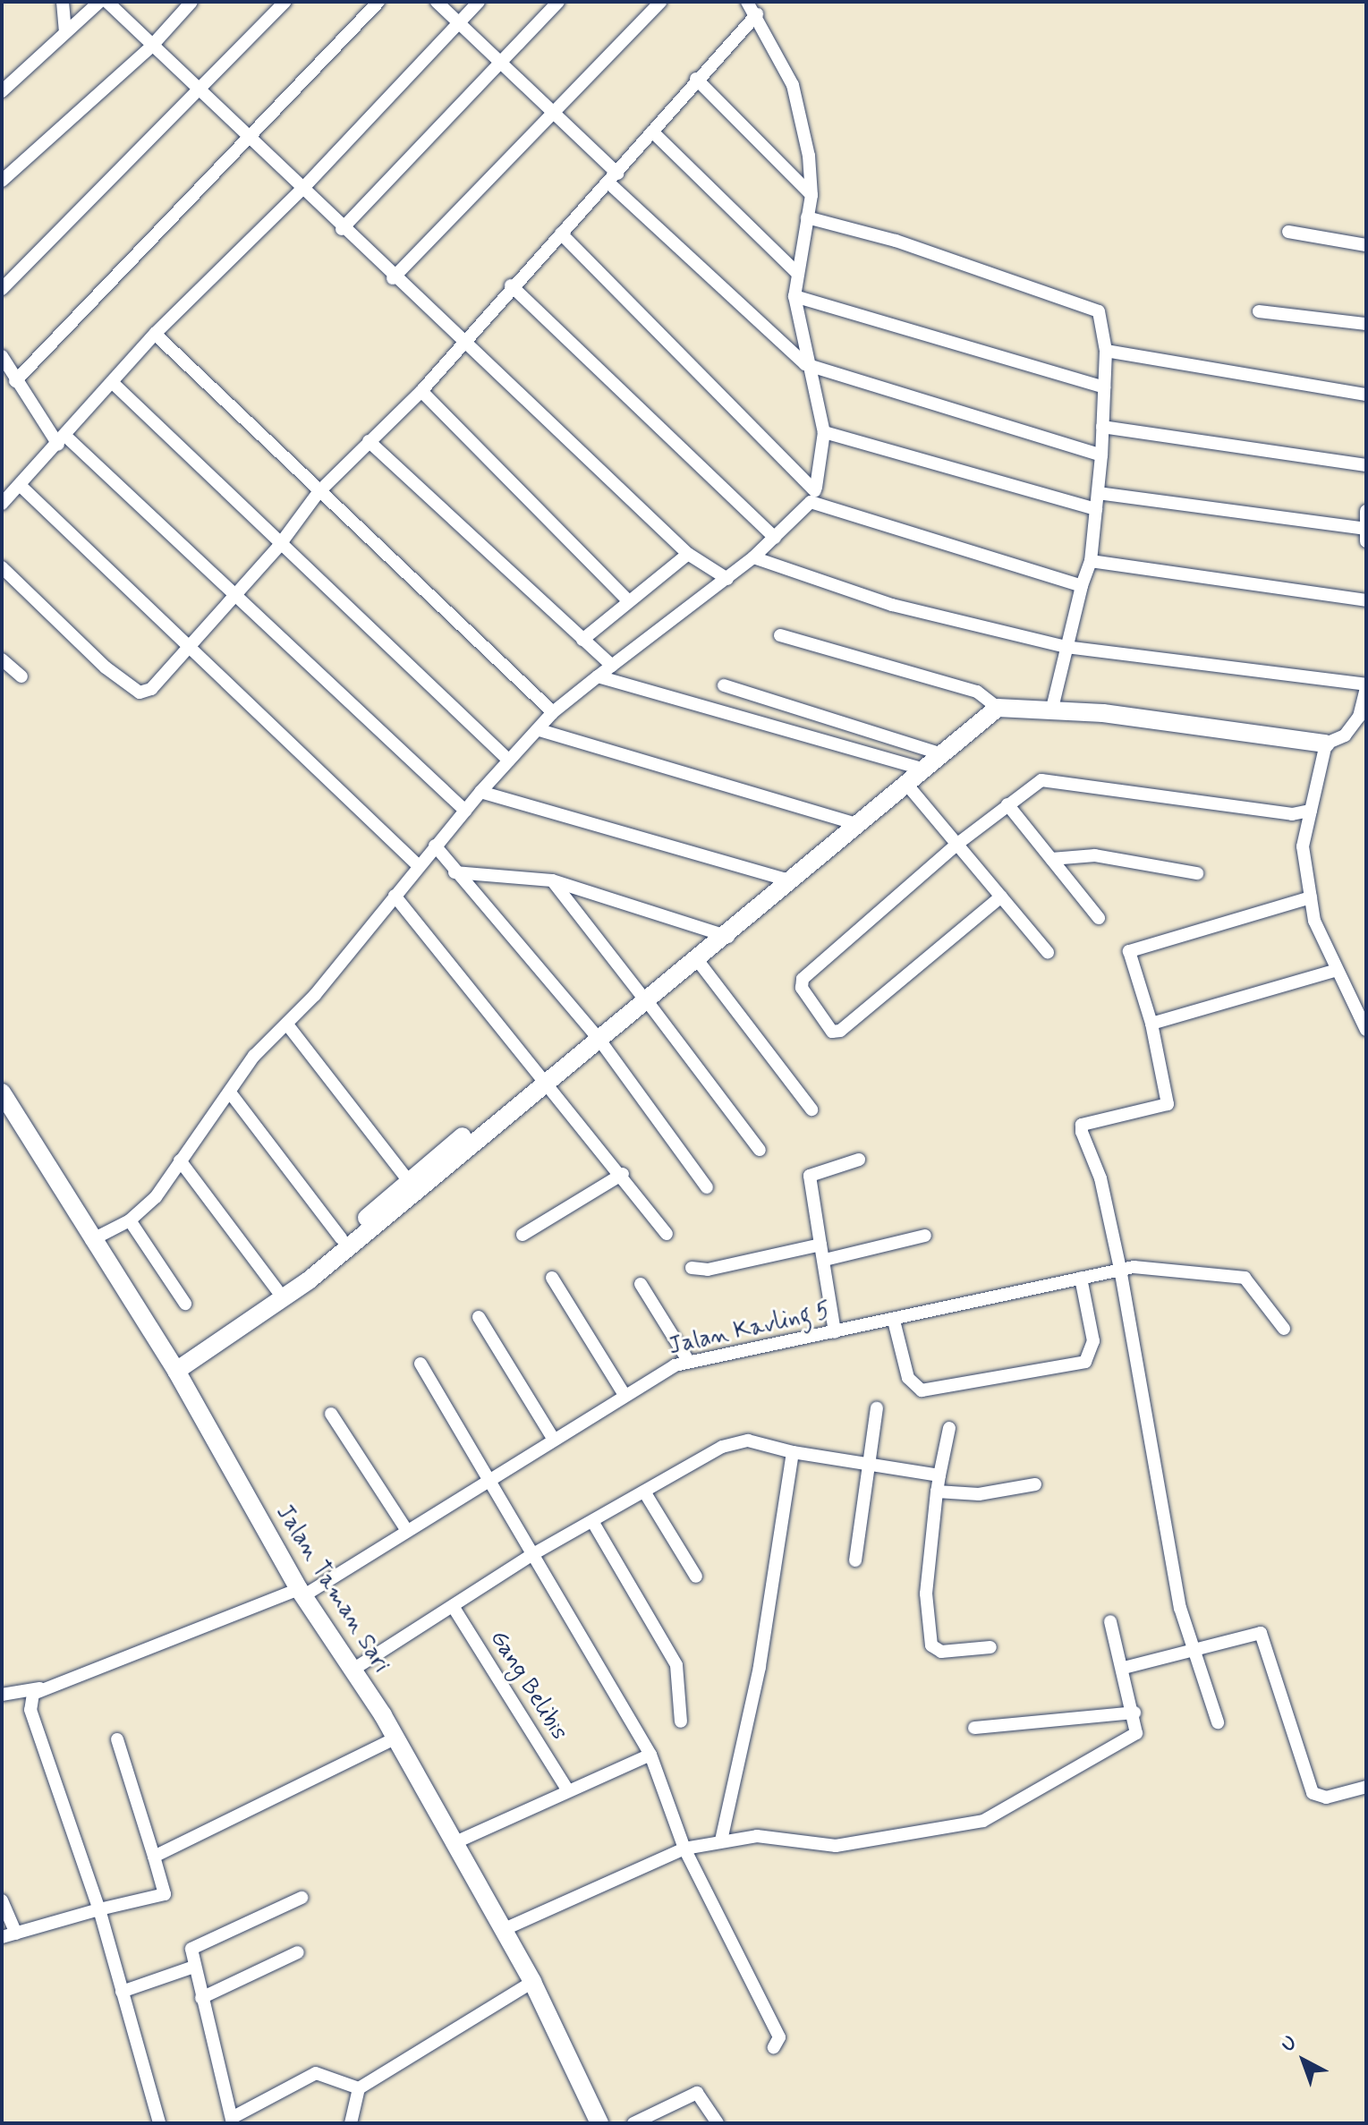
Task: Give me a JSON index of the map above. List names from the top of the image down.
{
  "streets": {
    "street": ["Jalan Kavling 5", "Jalan Taman Sari", "Gang Belibis"]
  },
  "crossings": [
    ["Jalan Kavling 5", "Jalan Taman Sari"]
  ],
  "north": "top left"
}
